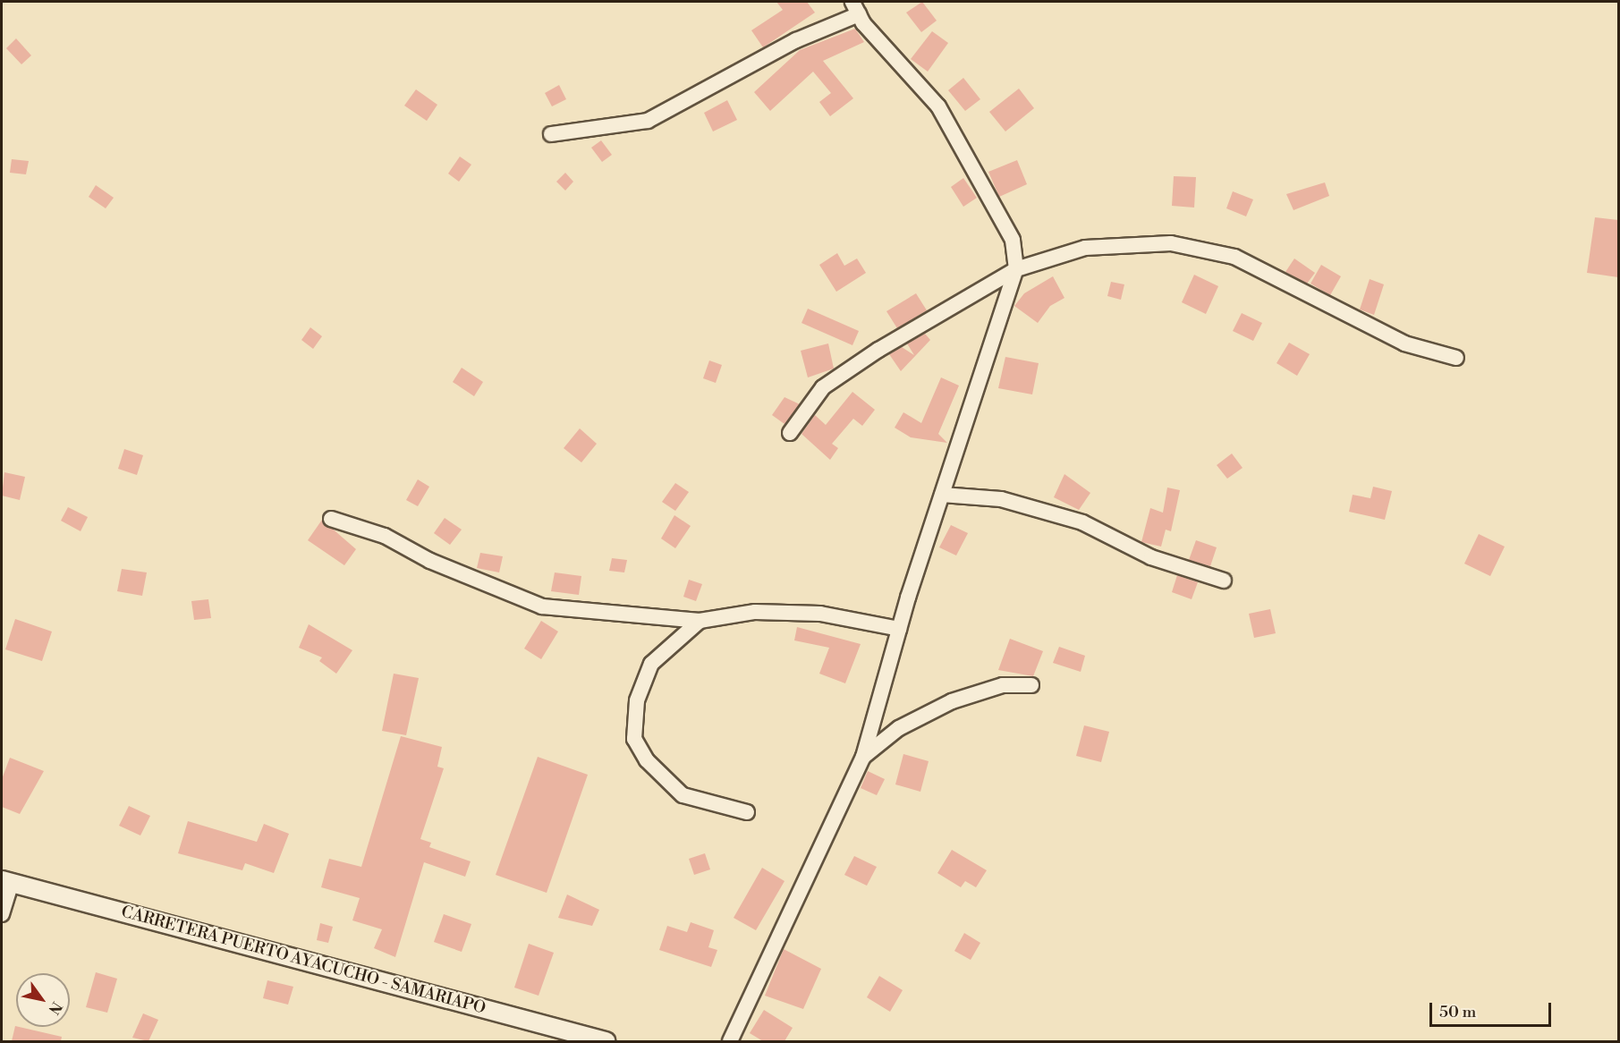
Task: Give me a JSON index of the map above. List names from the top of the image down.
{
  "streets": {
    "street": ["CARRETERA PUERTO AYACUCHO - SAMARIAPO"]
  },
  "scale_bar": "50 m",
  "north": "bottom right"
}
